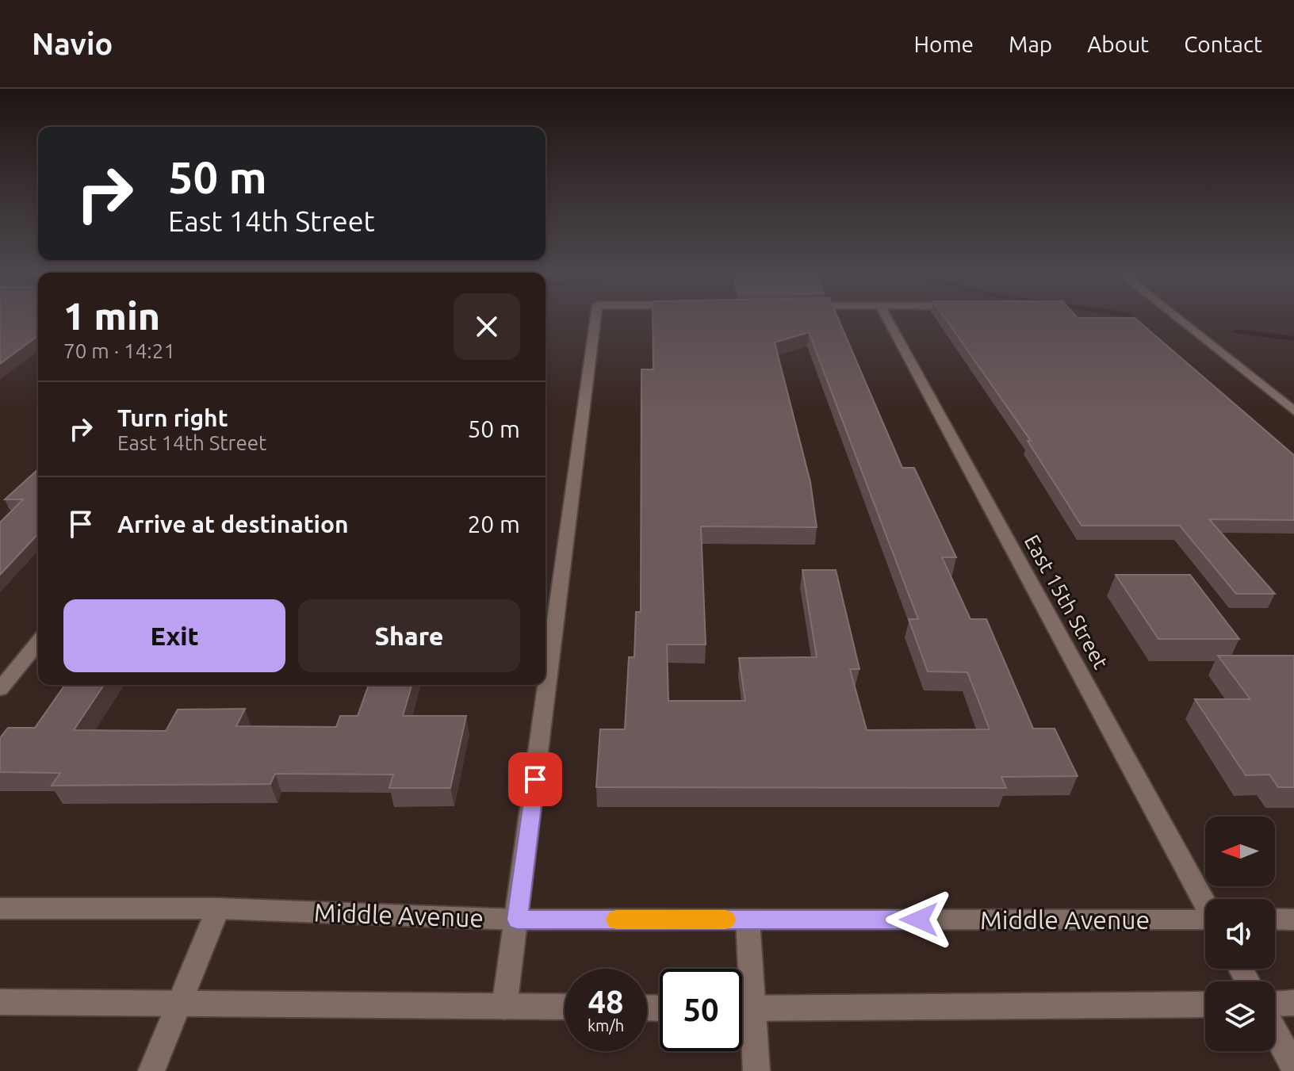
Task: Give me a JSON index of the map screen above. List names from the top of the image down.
{
  "streets": {
    "street": ["East 15th Street", "Middle Avenue"]
  },
  "north": "left",
  "page": {
    "header": "Navio",
    "nav": [
      "Home",
      "Map",
      "About",
      "Contact"
    ],
    "turn": ["50 m", "East 14th Street"],
    "heading": ["1 min", "70 m · 14:21"],
    "list": [
      {
        "name": "Turn right",
        "note": "East 14th Street",
        "value": "50 m"
      },
      {
        "name": "Arrive at destination",
        "value": "20 m"
      }
    ],
    "buttons": ["Exit", "Share"],
    "speed": "48 km/h",
    "limit": "50"
  }
}
